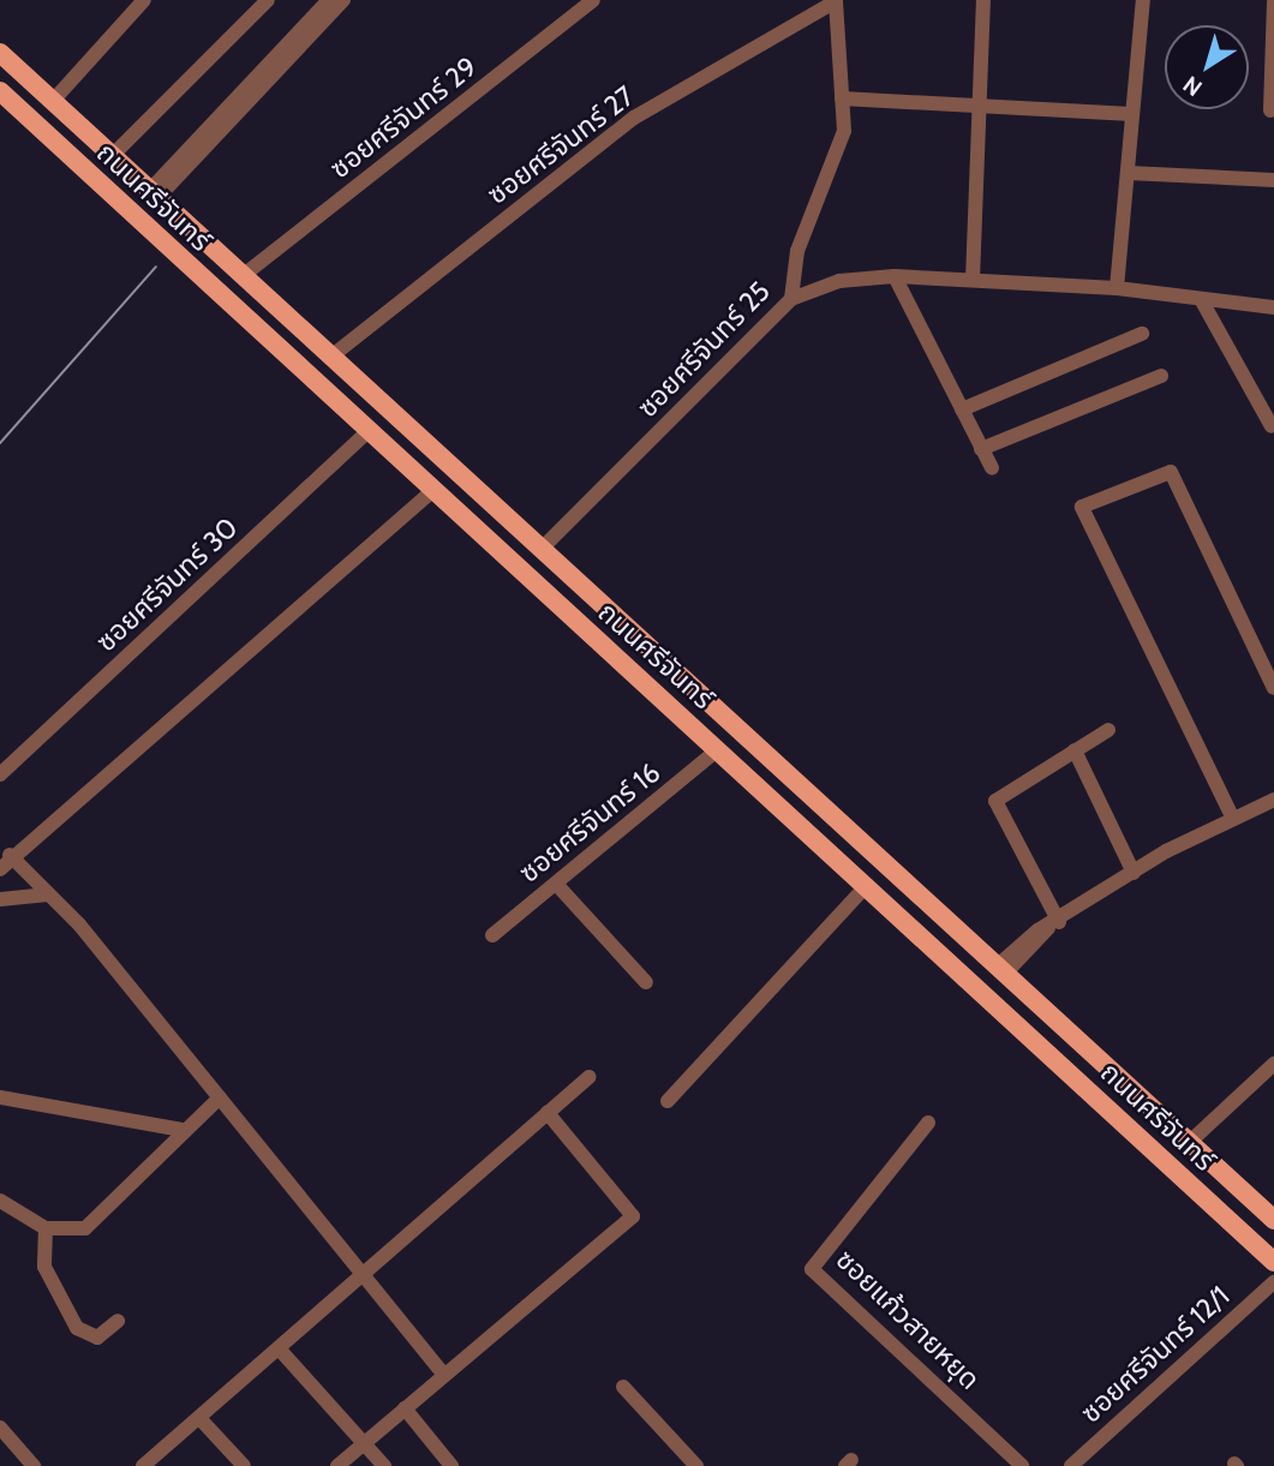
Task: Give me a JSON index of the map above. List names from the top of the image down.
{
  "streets": {
    "main road": ["ถนนศรีจันทร์"],
    "street": [
      "ซอยศรีจันทร์ 29",
      "ซอยศรีจันทร์ 27",
      "ซอยศรีจันทร์ 25",
      "ซอยศรีจันทร์ 30",
      "ซอยศรีจันทร์ 16",
      "ซอยแก้วสายหยุด",
      "ซอยศรีจันทร์ 12/1"
    ]
  },
  "crossings": [
    ["ซอยศรีจันทร์ 29", "ถนนศรีจันทร์"],
    ["ซอยศรีจันทร์ 27", "ถนนศรีจันทร์"],
    ["ซอยศรีจันทร์ 27", "ซอยศรีจันทร์ 25"],
    ["ถนนศรีจันทร์", "ซอยศรีจันทร์ 25"],
    ["ถนนศรีจันทร์", "ซอยศรีจันทร์ 30"],
    ["ถนนศรีจันทร์", "ซอยศรีจันทร์ 16"]
  ],
  "north": "bottom left"
}
